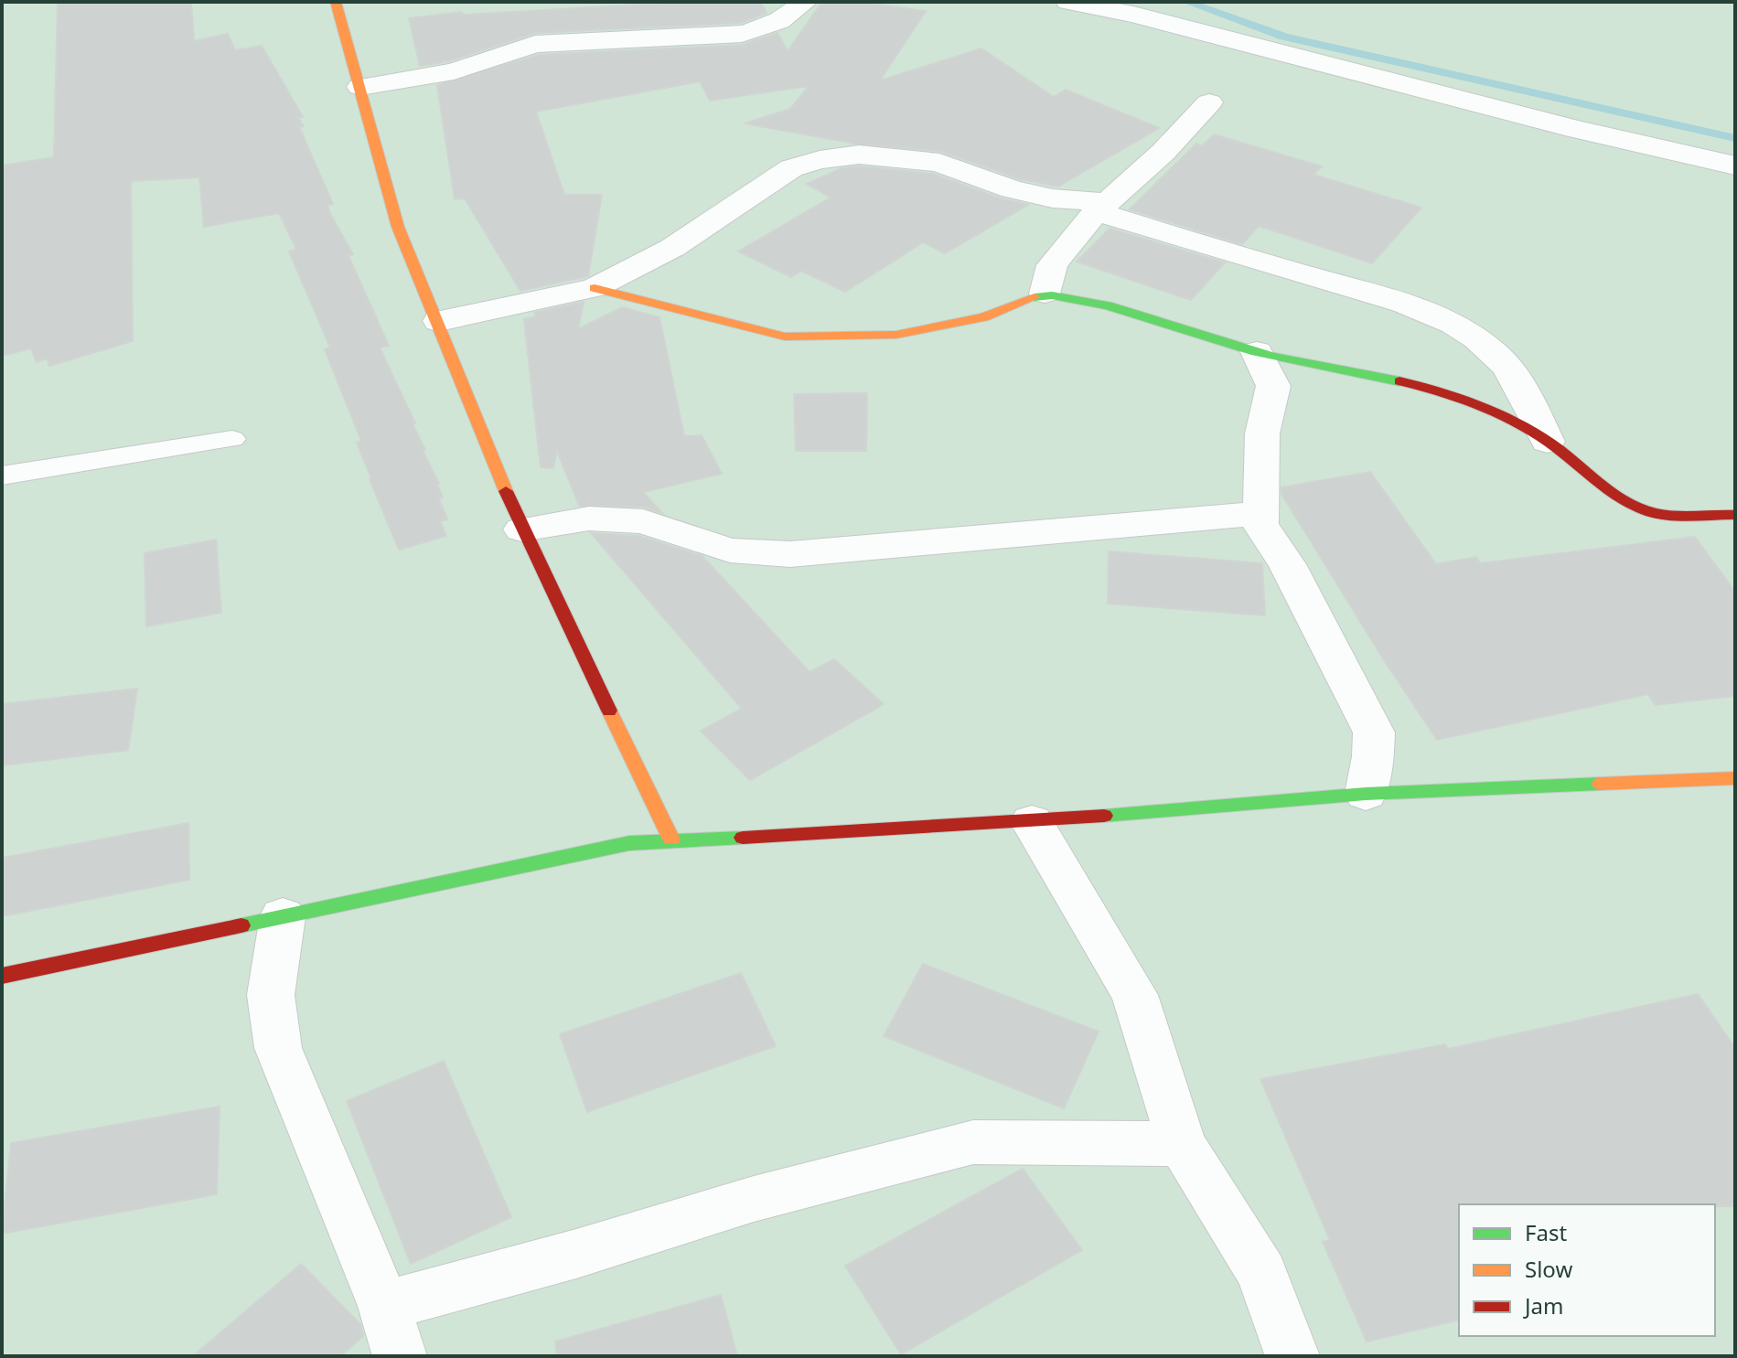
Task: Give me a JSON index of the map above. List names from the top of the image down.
{
  "legend": ["Fast", "Slow", "Jam"]
}
